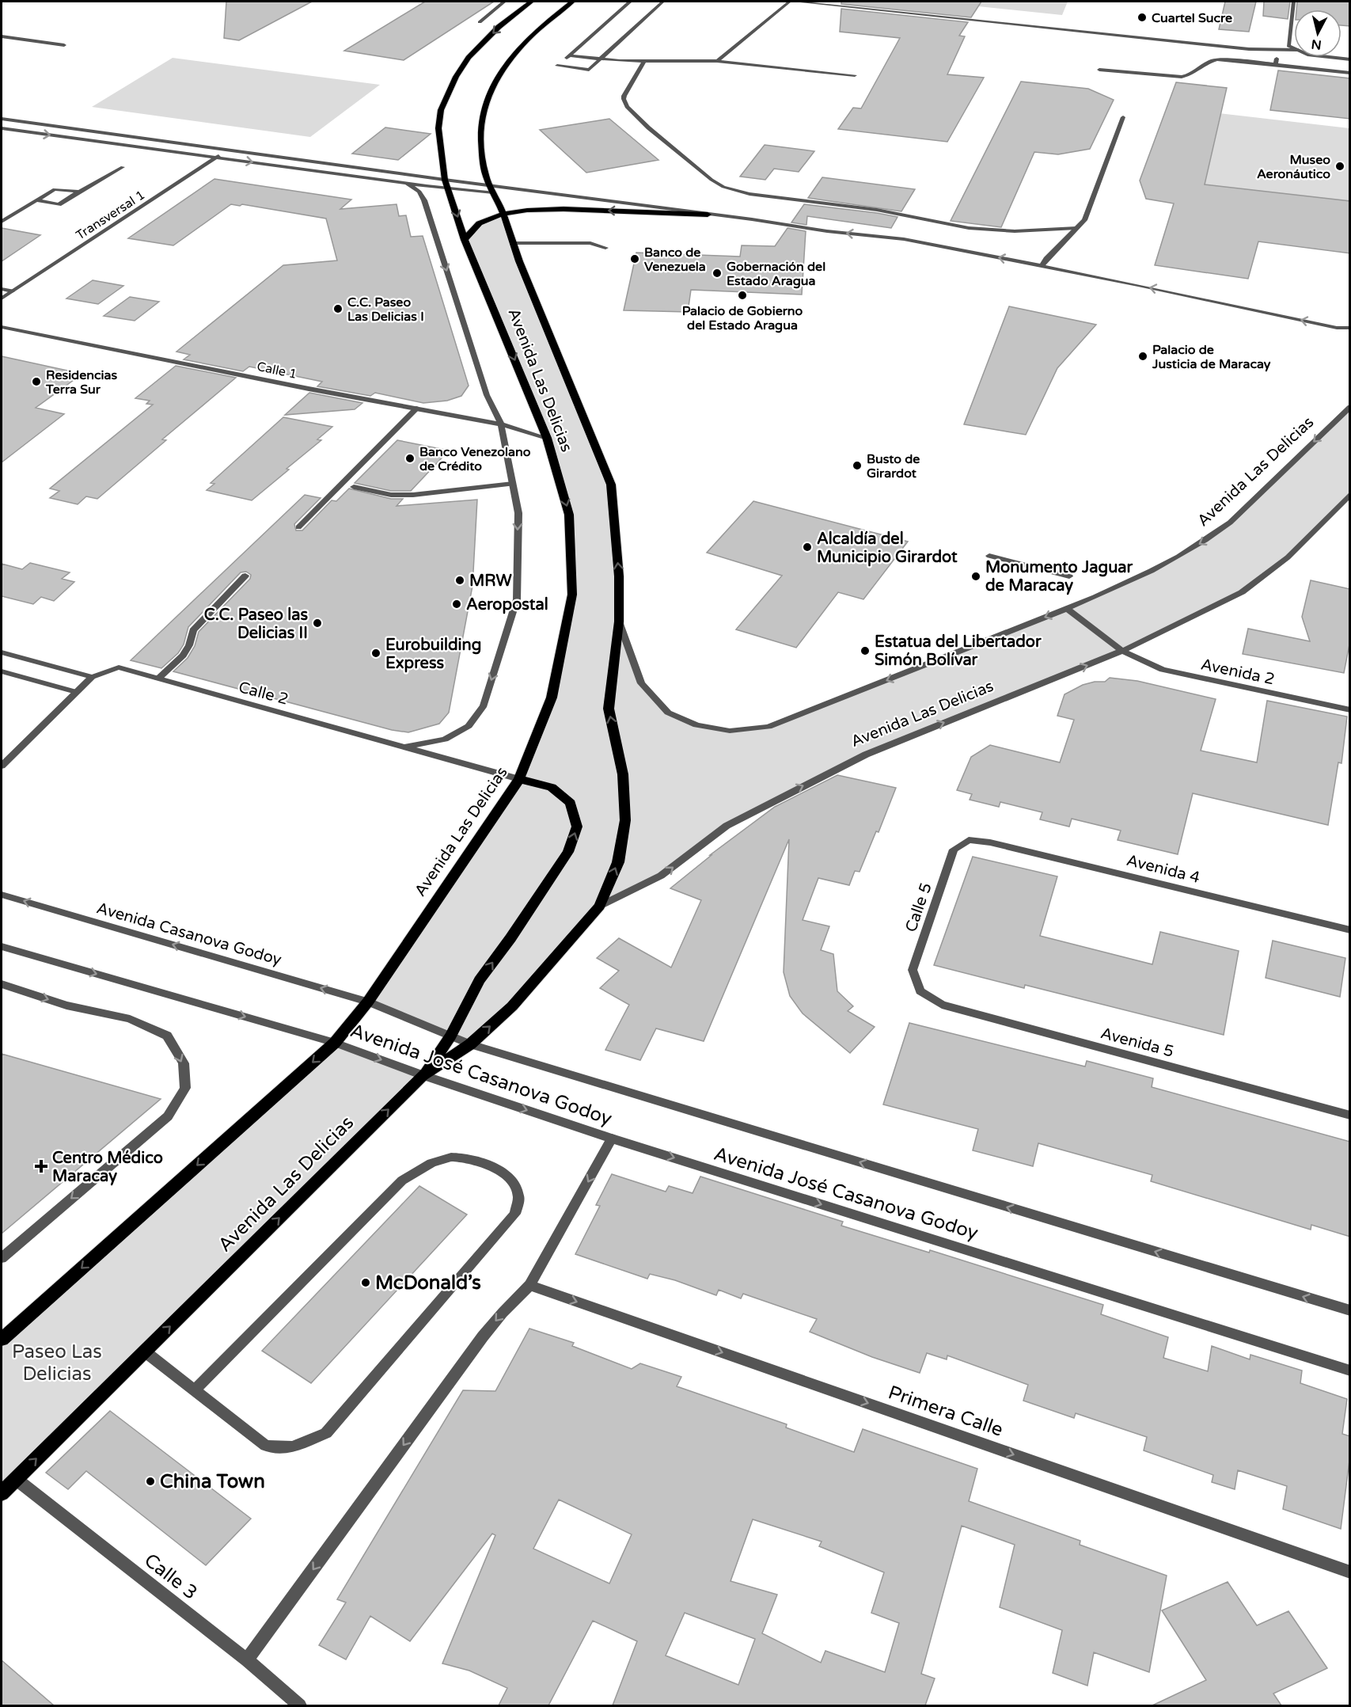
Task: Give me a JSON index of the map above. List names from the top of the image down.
{
  "streets": {
    "main road": ["Avenida Las Delicias"],
    "street": [
      "Transversal 1",
      "Calle 1",
      "Avenida 2",
      "Calle 2",
      "Avenida 4",
      "Calle 5",
      "Avenida Casanova Godoy",
      "Avenida 5",
      "Avenida José Casanova Godoy",
      "Primera Calle",
      "Calle 3"
    ]
  },
  "crossings": [
    ["Calle 1", "Avenida Las Delicias"],
    ["Avenida Las Delicias", "Avenida 2"],
    ["Avenida Las Delicias", "Calle 2"],
    ["Avenida Las Delicias", "Avenida Casanova Godoy"],
    ["Avenida Las Delicias", "Avenida José Casanova Godoy"],
    ["Avenida Las Delicias", "Calle 3"],
    ["Avenida 4", "Calle 5"],
    ["Calle 5", "Avenida 5"],
    ["Avenida Casanova Godoy", "Avenida José Casanova Godoy"]
  ],
  "one_way": ["Primera Calle"],
  "parks": ["Paseo Las Delicias"],
  "places": {
    "other": [
      "Cuartel Sucre",
      "Museo Aeronáutico",
      "Banco de Venezuela",
      "Gobernación del Estado Aragua",
      "Palacio de Gobierno del Estado Aragua",
      "C.C. Paseo Las Delicias I",
      "Palacio de Justicia de Maracay",
      "Residencias Terra Sur",
      "Banco Venezolano de Crédito",
      "Busto de Girardot",
      "Alcaldía del Municipio Girardot",
      "Monumento Jaguar de Maracay",
      "MRW",
      "Aeropostal",
      "C.C. Paseo las Delicias II",
      "Estatua del Libertador Simón Bolívar",
      "Eurobuilding Express",
      "McDonald’s",
      "China Town"
    ],
    "health": ["Centro Médico Maracay"]
  },
  "north": "bottom"
}
